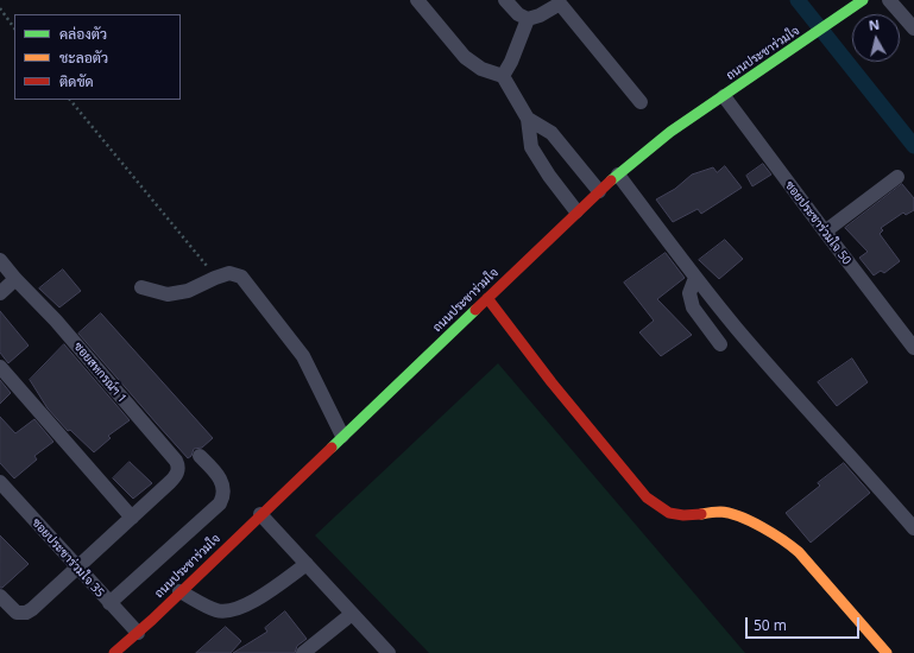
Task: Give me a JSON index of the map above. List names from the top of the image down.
{
  "streets": {
    "main road": ["ถนนประชาร่วมใจ"],
    "street": ["ซอยประชาร่วมใจ 50", "ซอยสหกรณ์ฯ 1", "ซอยประชาร่วมใจ 35"]
  },
  "crossings": [
    ["ถนนประชาร่วมใจ", "ซอยประชาร่วมใจ 50"],
    ["ถนนประชาร่วมใจ", "ซอยประชาร่วมใจ 35"]
  ],
  "legend": ["คล่องตัว", "ชะลอตัว", "ติดขัด"],
  "scale_bar": "50 m",
  "north": "top"
}
